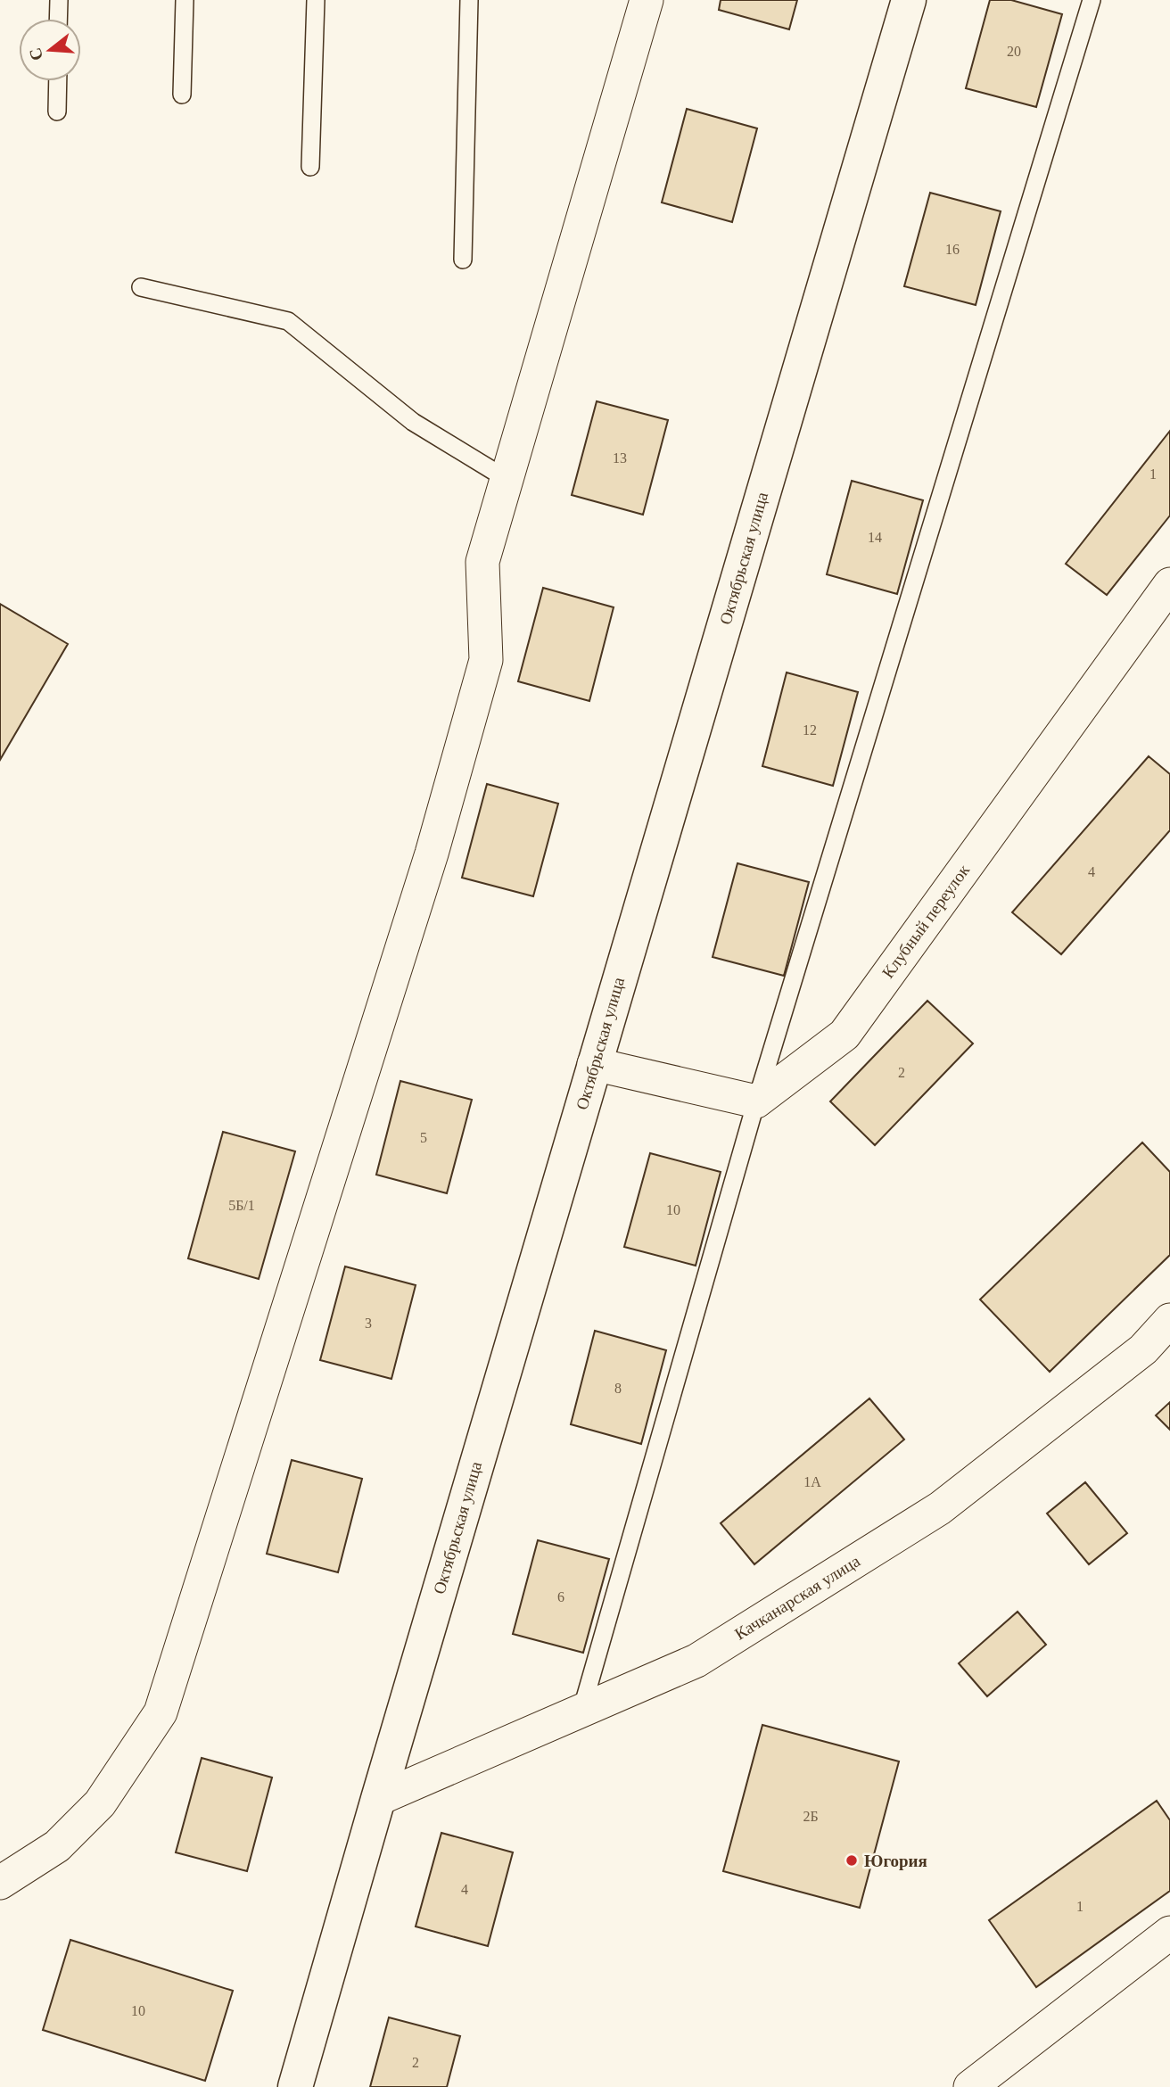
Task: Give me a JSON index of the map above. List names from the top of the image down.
{
  "streets": {
    "street": ["Октябрьская улица", "Клубный переулок", "Качканарская улица"]
  },
  "crossings": [
    ["Октябрьская улица", "Качканарская улица"]
  ],
  "places": ["Югория"],
  "house_numbers": [
    "20",
    "16",
    "13",
    "1",
    "14",
    "12",
    "4",
    "2",
    "5",
    "5Б/1",
    "10",
    "3",
    "8",
    "1А",
    "6",
    "2Б",
    "4",
    "1",
    "10",
    "2"
  ],
  "north": "left"
}
